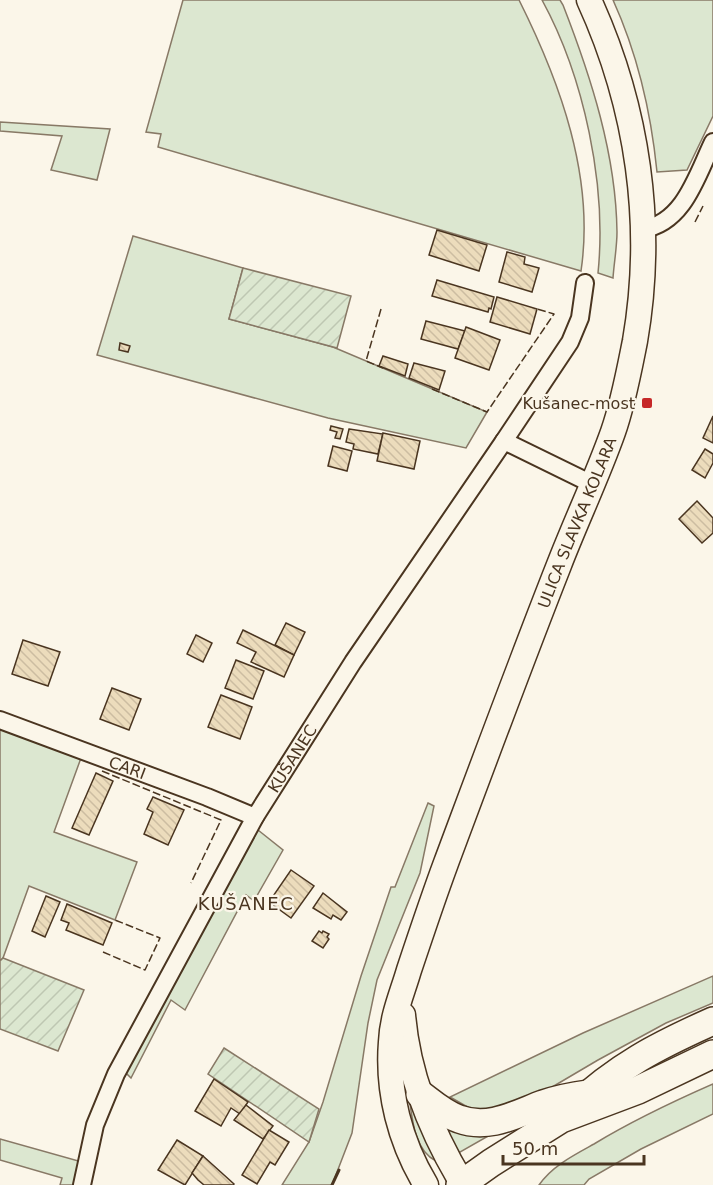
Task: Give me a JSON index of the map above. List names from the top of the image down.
{
  "streets": {
    "main road": ["ULICA SLAVKA KOLARA"],
    "street": ["KUŠANEC", "CARI"]
  },
  "crossings": [
    ["KUŠANEC", "CARI"]
  ],
  "districts": ["KUŠANEC"],
  "places": {
    "transit": ["Kušanec-most"]
  },
  "scale_bar": "50 m"
}
